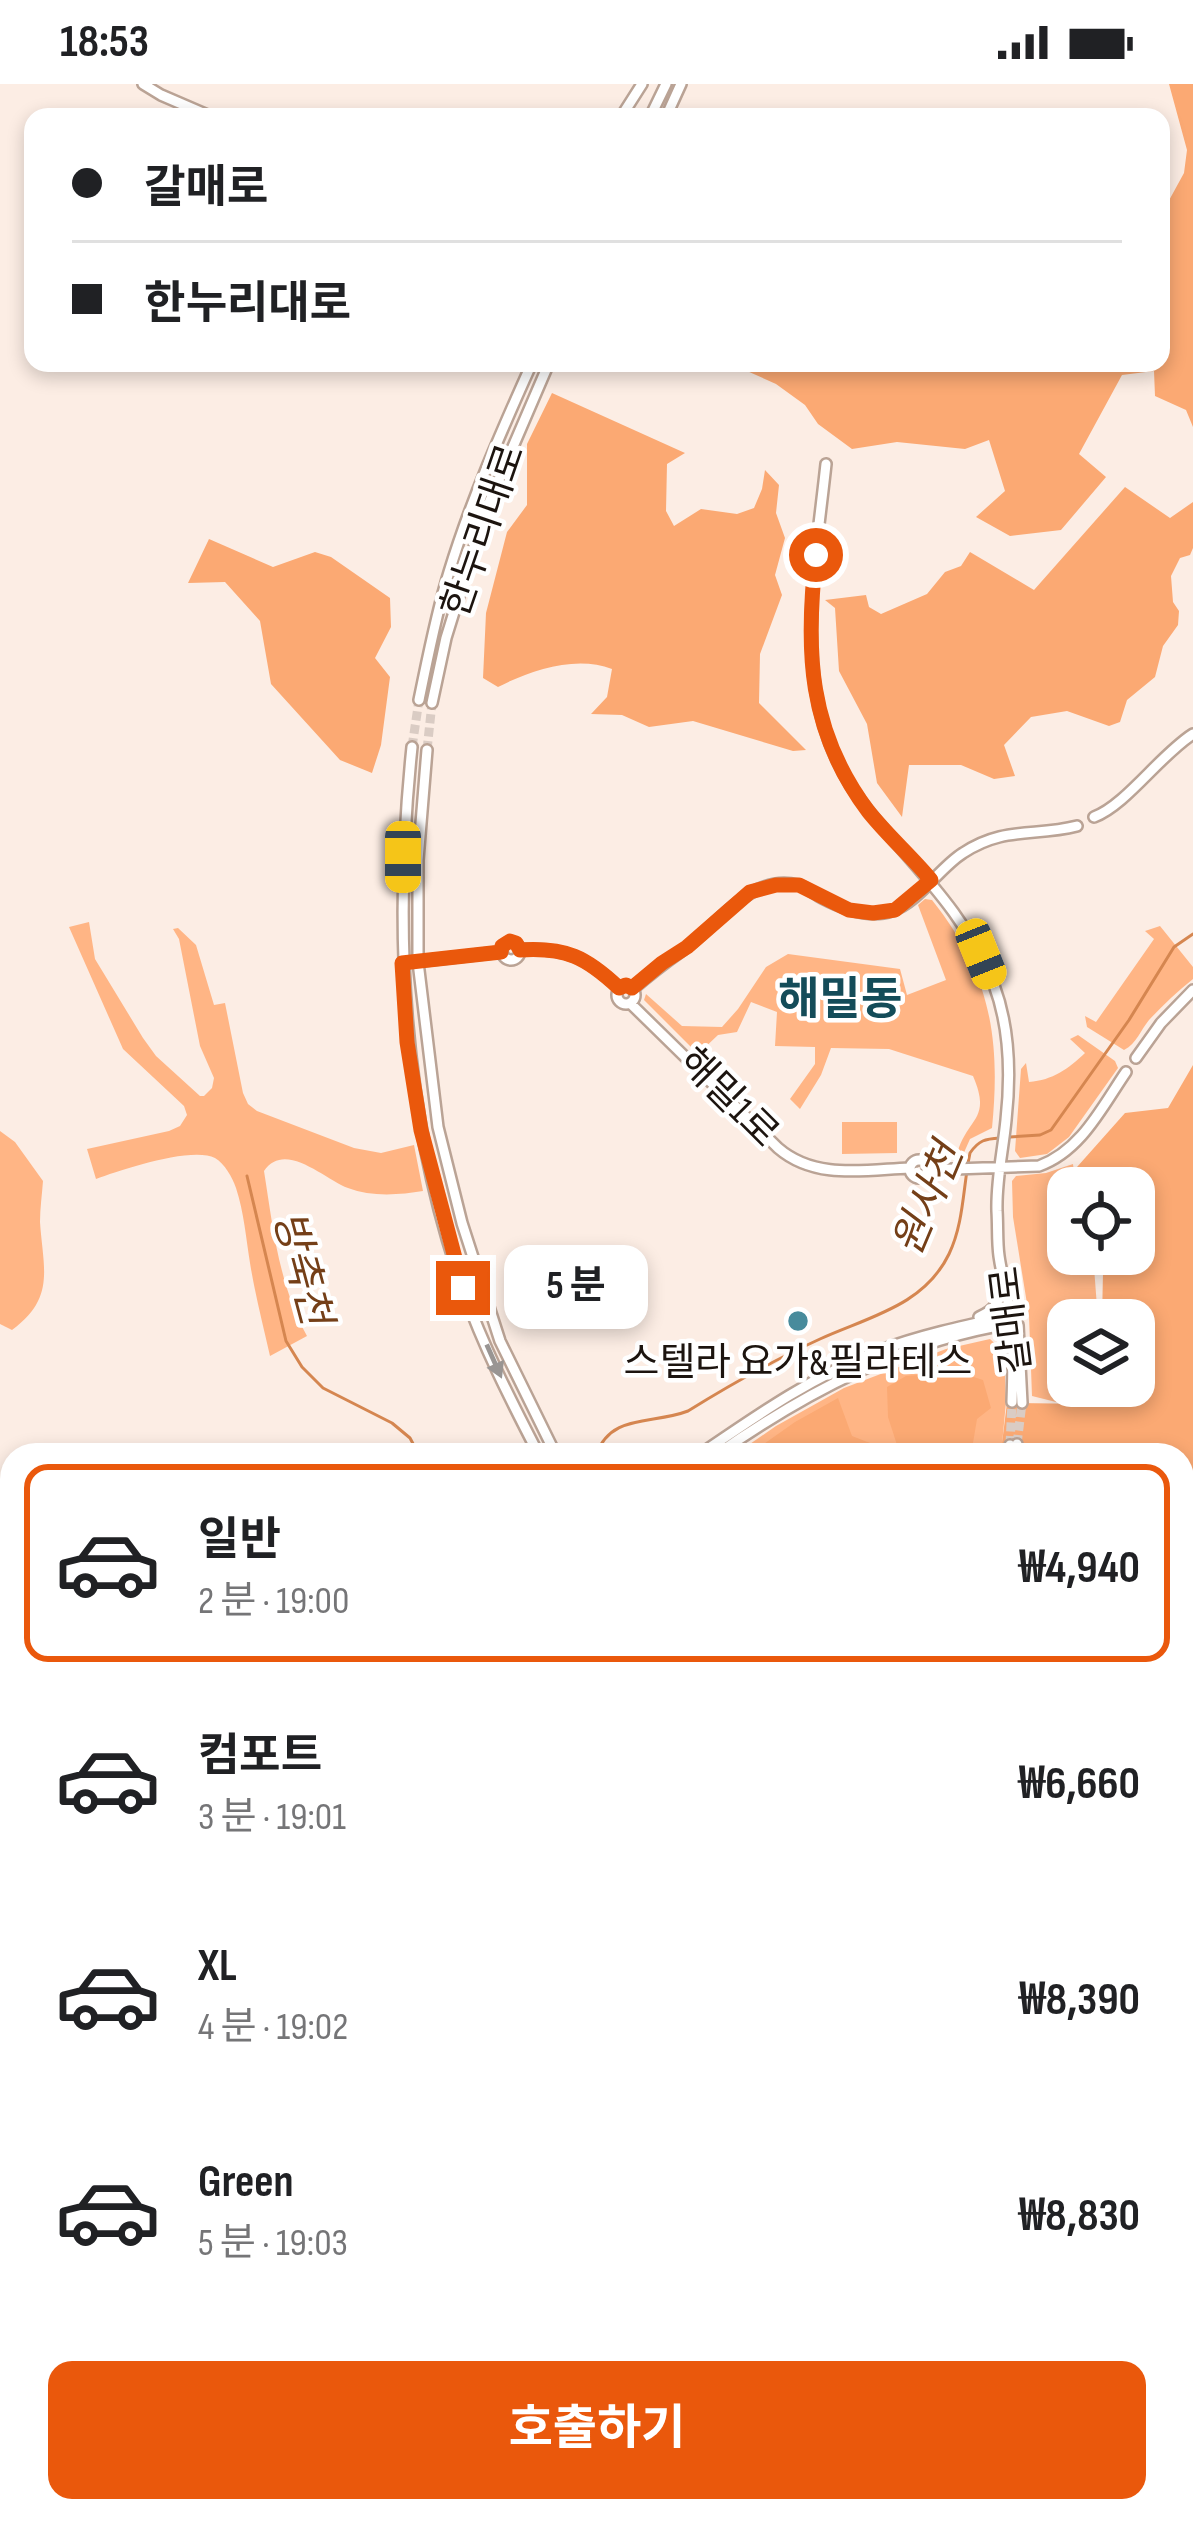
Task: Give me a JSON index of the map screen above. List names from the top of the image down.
{
  "streets": {
    "street": ["한누리대로", "해밀1로", "갈매로"]
  },
  "crossings": [
    ["해밀1로", "갈매로"]
  ],
  "districts": ["해밀동"],
  "water": ["원사천", "방축천"],
  "places": ["스텔라 요가&필라테스"],
  "page": {
    "status": "18:53",
    "banner": ["갈매로", "한누리대로"],
    "bubble": "5 분",
    "list": [
      {
        "name": "일반",
        "note": "2 분 · 19:00",
        "value": "₩4,940"
      },
      {
        "name": "컴포트",
        "note": "3 분 · 19:01",
        "value": "₩6,660"
      },
      {
        "name": "XL",
        "note": "4 분 · 19:02",
        "value": "₩8,390"
      },
      {
        "name": "Green",
        "note": "5 분 · 19:03",
        "value": "₩8,830"
      }
    ],
    "buttons": "호출하기"
  }
}
